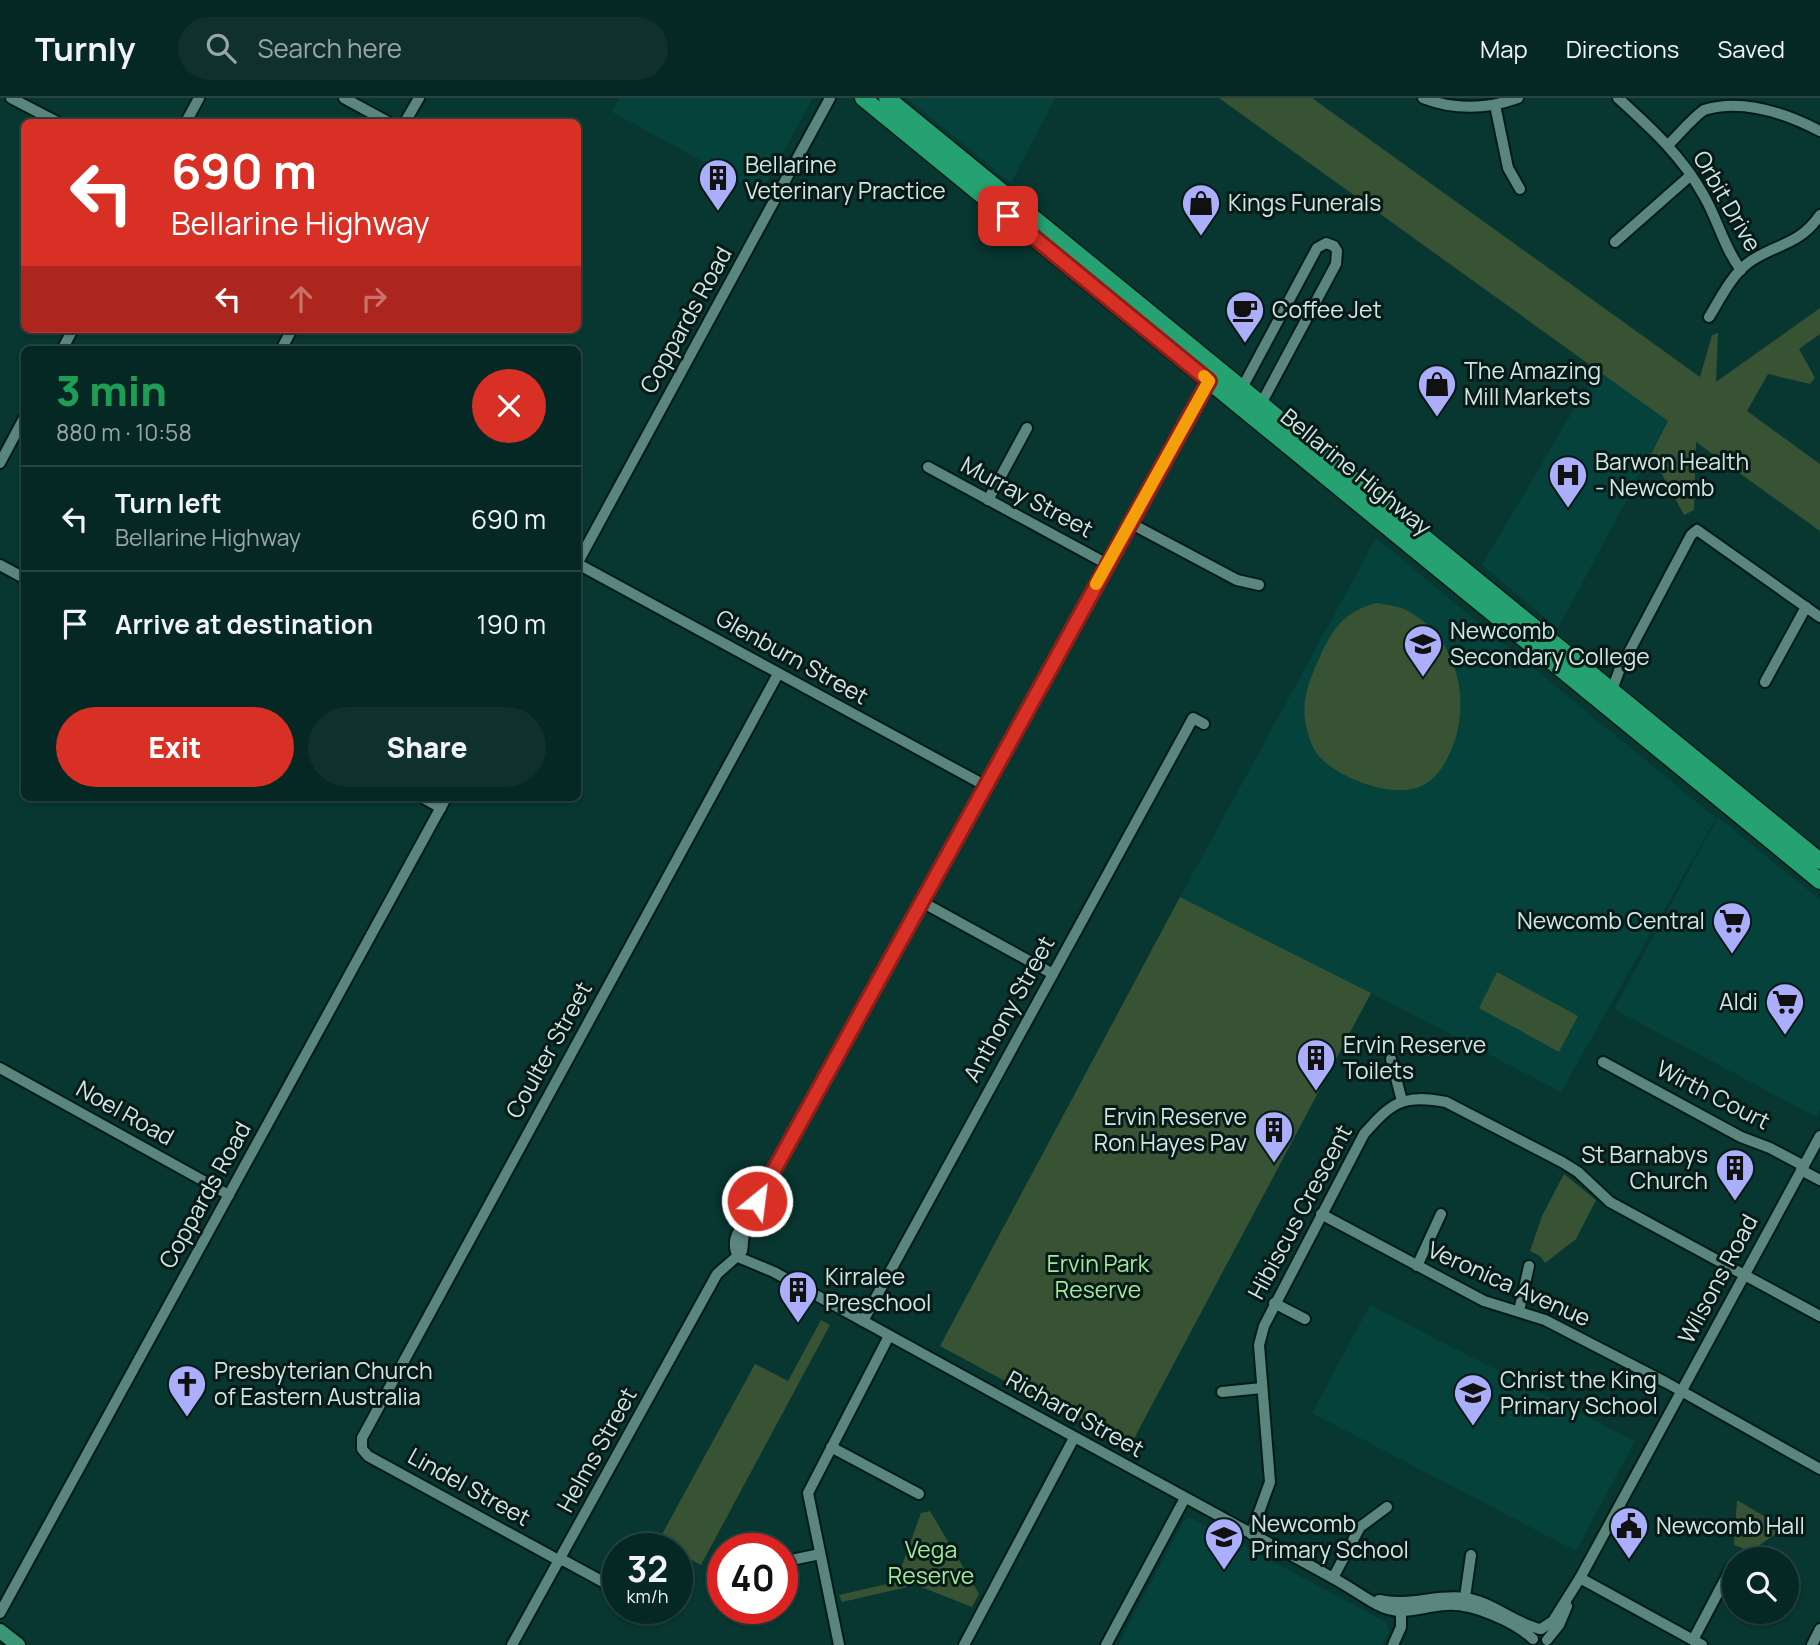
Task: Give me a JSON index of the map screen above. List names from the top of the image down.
{
  "streets": {
    "highway": ["Bellarine Highway"],
    "street": [
      "Orbit Drive",
      "Coppards Road",
      "Murray Street",
      "Glenburn Street",
      "Anthony Street",
      "Coulter Street",
      "Wirth Court",
      "Noel Road",
      "Hibiscus Crescent",
      "Wilsons Road",
      "Veronica Avenue",
      "Richard Street",
      "Helms Street",
      "Lindel Street"
    ]
  },
  "crossings": [
    ["Coppards Road", "Noel Road"],
    ["Glenburn Street", "Coulter Street"],
    ["Anthony Street", "Richard Street"],
    ["Coulter Street", "Lindel Street"],
    ["Wirth Court", "Wilsons Road"],
    ["Hibiscus Crescent", "Veronica Avenue"],
    ["Hibiscus Crescent", "Richard Street"],
    ["Wilsons Road", "Veronica Avenue"],
    ["Richard Street", "Helms Street"],
    ["Helms Street", "Lindel Street"]
  ],
  "parks": ["Ervin Park Reserve", "Vega Reserve"],
  "places": {
    "building": [
      "Bellarine Veterinary Practice",
      "Ervin Reserve Toilets",
      "Ervin Reserve Ron Hayes Pav",
      "St Barnabys Church",
      "Kirralee Preschool"
    ],
    "shop": ["Kings Funerals", "The Amazing Mill Markets"],
    "cafe": ["Coffee Jet"],
    "hospital": ["Barwon Health - Newcomb"],
    "school or university": ["Newcomb Secondary College", "Christ the King Primary School", "Newcomb Primary School"],
    "supermarket": ["Newcomb Central", "Aldi"],
    "church": ["Presbyterian Church of Eastern Australia"],
    "public building": ["Newcomb Hall"]
  },
  "page": {
    "header": "Turnly",
    "search": "Search here",
    "nav": ["Map", "Directions", "Saved"],
    "turn": ["690 m", "Bellarine Highway"],
    "heading": ["3 min", "880 m · 10:58"],
    "list": [
      {
        "name": "Turn left",
        "note": "Bellarine Highway",
        "value": "690 m"
      },
      {
        "name": "Arrive at destination",
        "value": "190 m"
      }
    ],
    "buttons": ["Exit", "Share"],
    "speed": "32 km/h",
    "limit": "40"
  }
}
